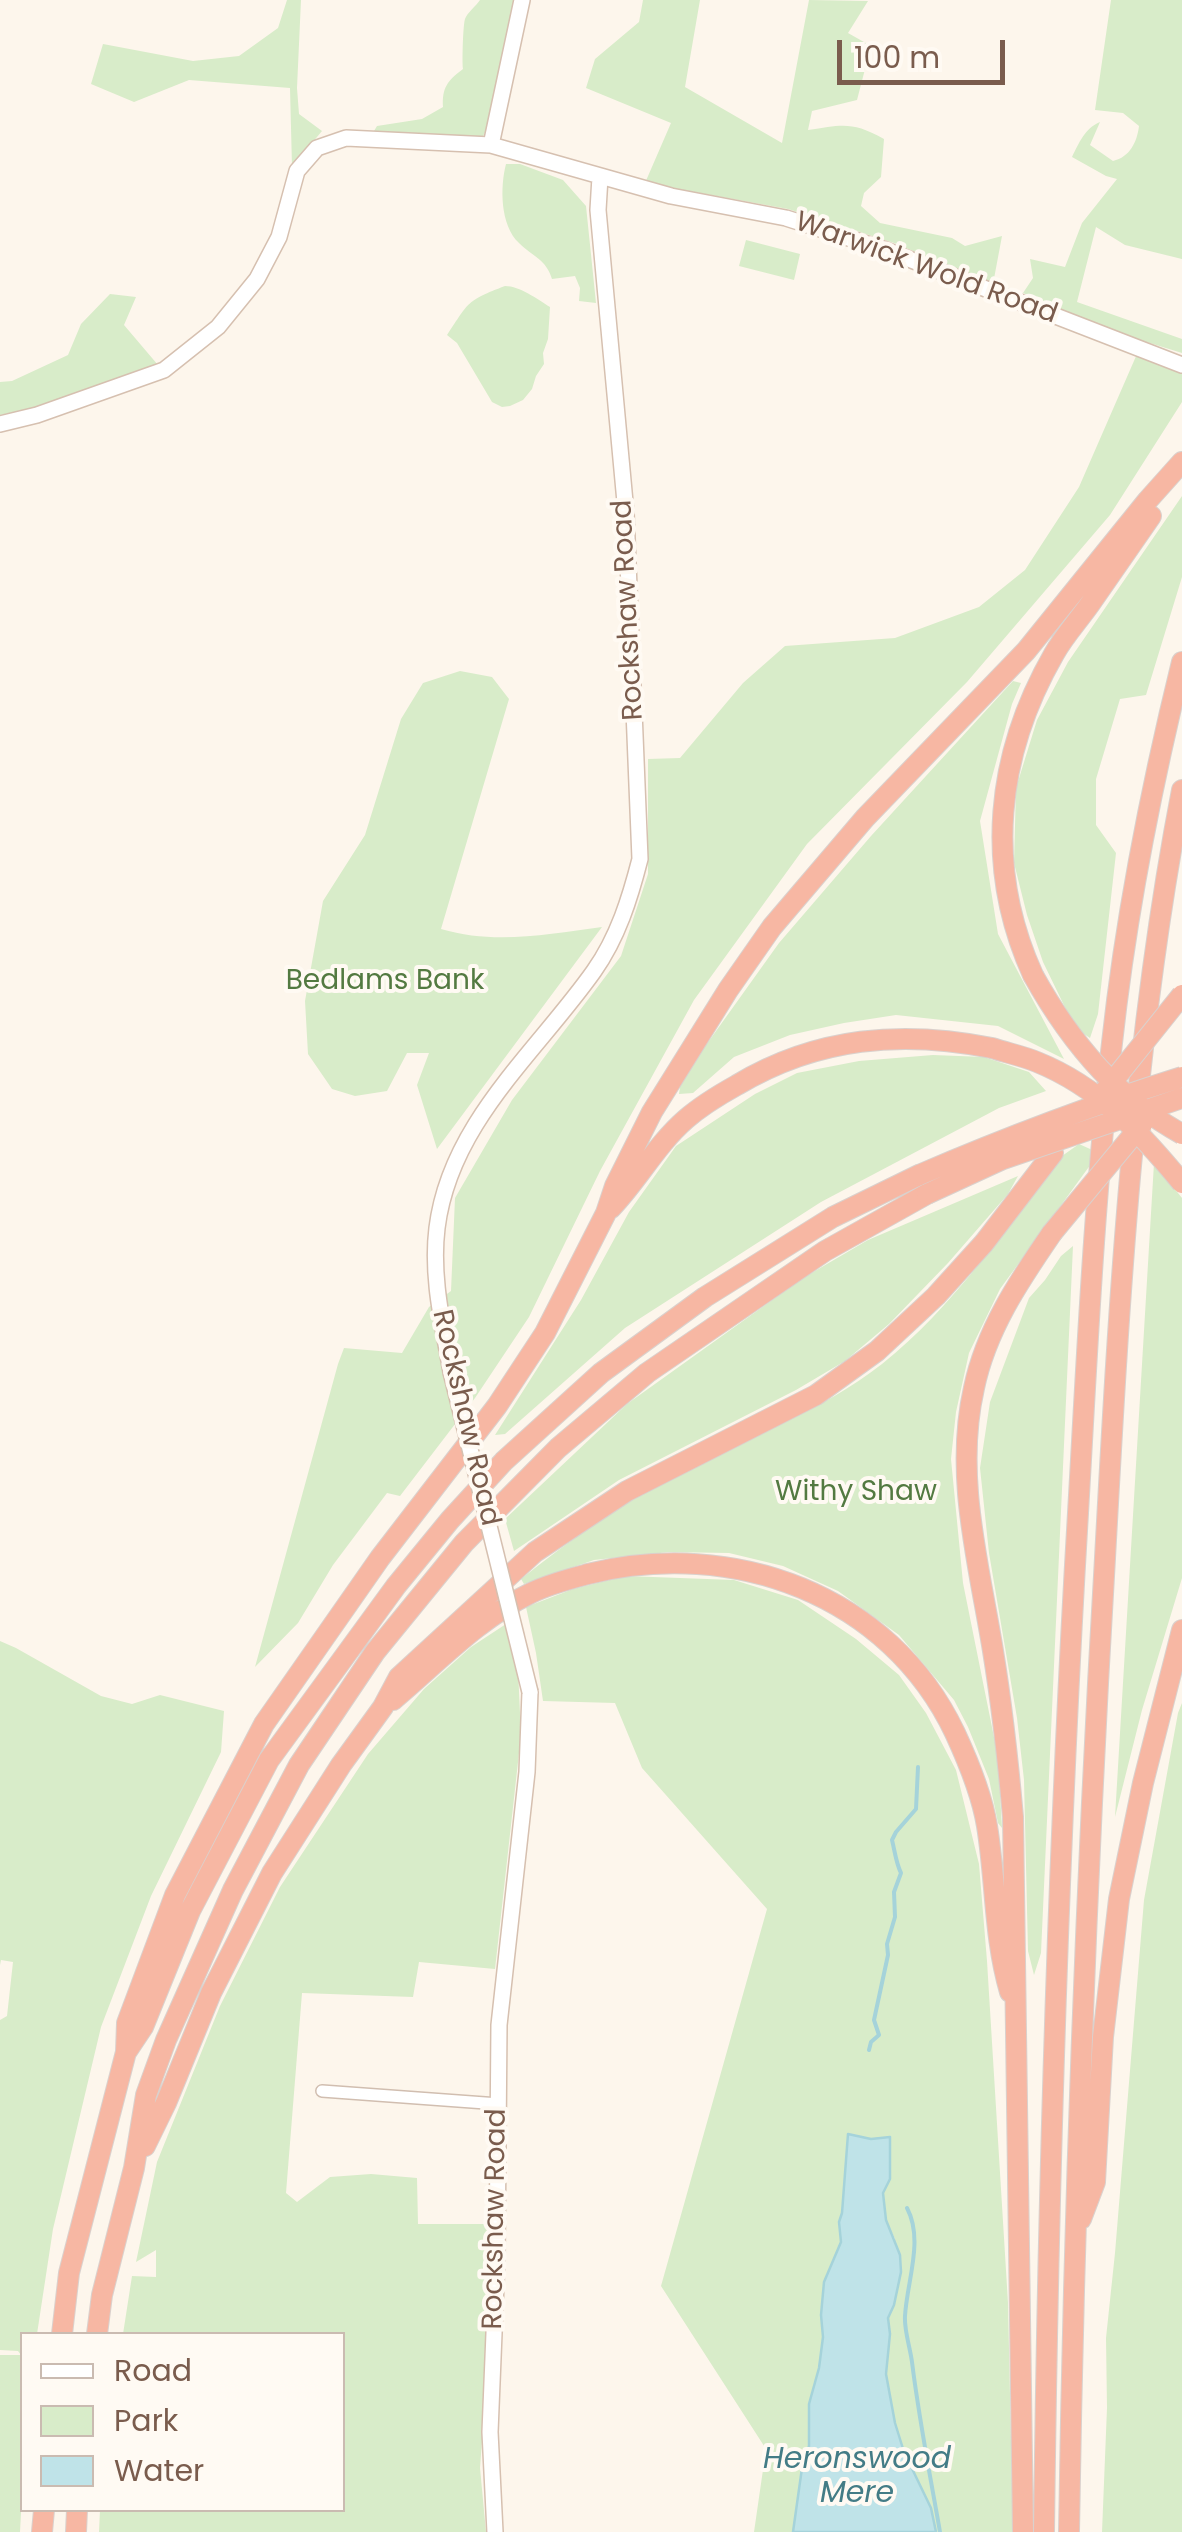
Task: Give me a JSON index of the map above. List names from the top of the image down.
{
  "streets": {
    "street": ["Warwick Wold Road", "Rockshaw Road"]
  },
  "crossings": [
    ["Warwick Wold Road", "Rockshaw Road"]
  ],
  "water": ["Heronswood Mere"],
  "parks": ["Bedlams Bank", "Withy Shaw"],
  "legend": ["Road", "Park", "Water"],
  "scale_bar": "100 m"
}
